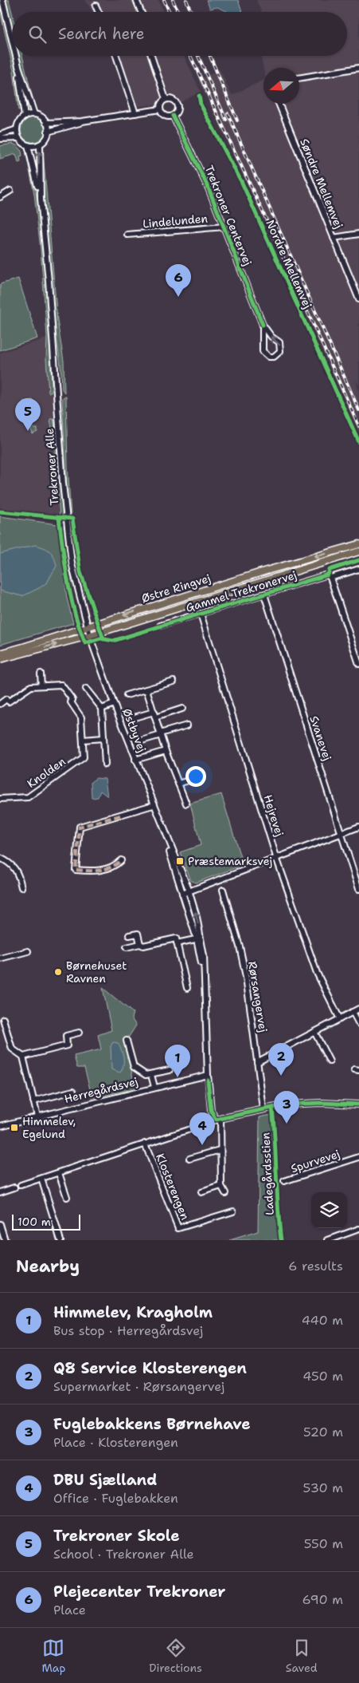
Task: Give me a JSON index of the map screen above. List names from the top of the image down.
{
  "streets": {
    "main road": ["Østre Ringvej"],
    "street": [
      "Søndre Mellemvej",
      "Trekroner Centervej",
      "Lindelunden",
      "Trekroner Alle",
      "Gammel Trekronervej",
      "Østbyvej",
      "Svanevej",
      "Knolden",
      "Hejrevej",
      "Rørsangervej",
      "Herregårdsvej",
      "Spurvevej",
      "Klosterengen"
    ],
    "cycle path": ["Nordre Mellemvej", "Ladegårdsstien"]
  },
  "crossings": [
    ["Trekroner Centervej", "Lindelunden"],
    ["Trekroner Alle", "Østre Ringvej"],
    ["Trekroner Alle", "Østbyvej"],
    ["Østre Ringvej", "Østbyvej"],
    ["Gammel Trekronervej", "Svanevej"],
    ["Gammel Trekronervej", "Hejrevej"],
    ["Østbyvej", "Herregårdsvej"],
    ["Østbyvej", "Klosterengen"],
    ["Rørsangervej", "Klosterengen"]
  ],
  "places": {
    "transit": ["Præstemarksvej", "Himmelev, Egelund"],
    "other": ["Børnehuset Ravnen"]
  },
  "scale_bar": "100 m",
  "north": "left",
  "page": {
    "search": "Search here",
    "pins": [
      "6",
      "5",
      "2",
      "1",
      "3",
      "4"
    ],
    "scale": "100 m",
    "heading": ["Nearby", "6 results"],
    "list": [
      {
        "mark": "1",
        "name": "Himmelev, Kragholm",
        "note": "Bus stop · Herregårdsvej",
        "value": "440 m"
      },
      {
        "mark": "2",
        "name": "Q8 Service Klosterengen",
        "note": "Supermarket · Rørsangervej",
        "value": "450 m"
      },
      {
        "mark": "3",
        "name": "Fuglebakkens Børnehave",
        "note": "Place · Klosterengen",
        "value": "520 m"
      },
      {
        "mark": "4",
        "name": "DBU Sjælland",
        "note": "Office · Fuglebakken",
        "value": "530 m"
      },
      {
        "mark": "5",
        "name": "Trekroner Skole",
        "note": "School · Trekroner Alle",
        "value": "550 m"
      },
      {
        "mark": "6",
        "name": "Plejecenter Trekroner",
        "note": "Place",
        "value": "690 m"
      }
    ],
    "nav": ["Map", "Directions", "Saved"]
  }
}
